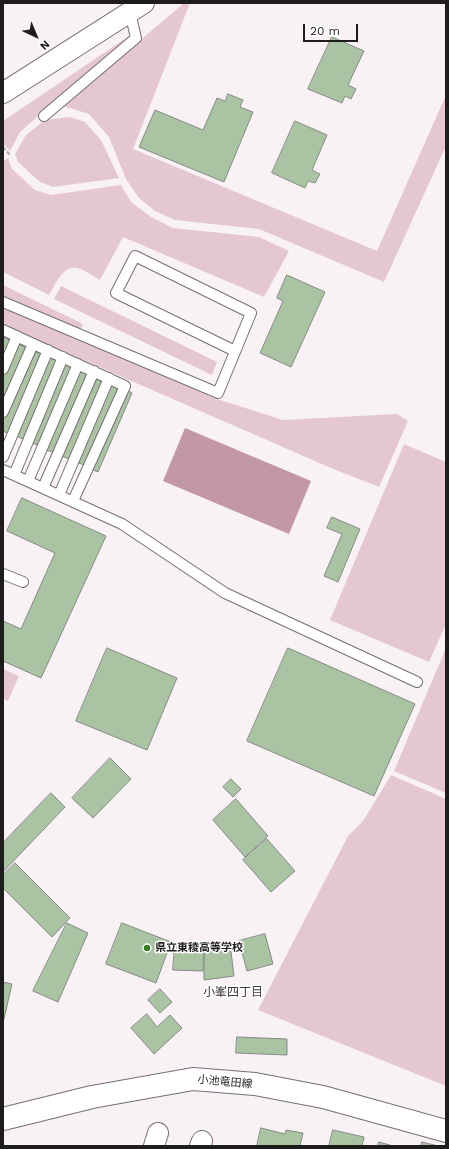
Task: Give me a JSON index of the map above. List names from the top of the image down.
{
  "streets": {
    "main road": ["小池竜田線"]
  },
  "districts": ["小峯四丁目"],
  "places": ["県立東稜高等学校"],
  "scale_bar": "20 m",
  "north": "bottom right"
}
